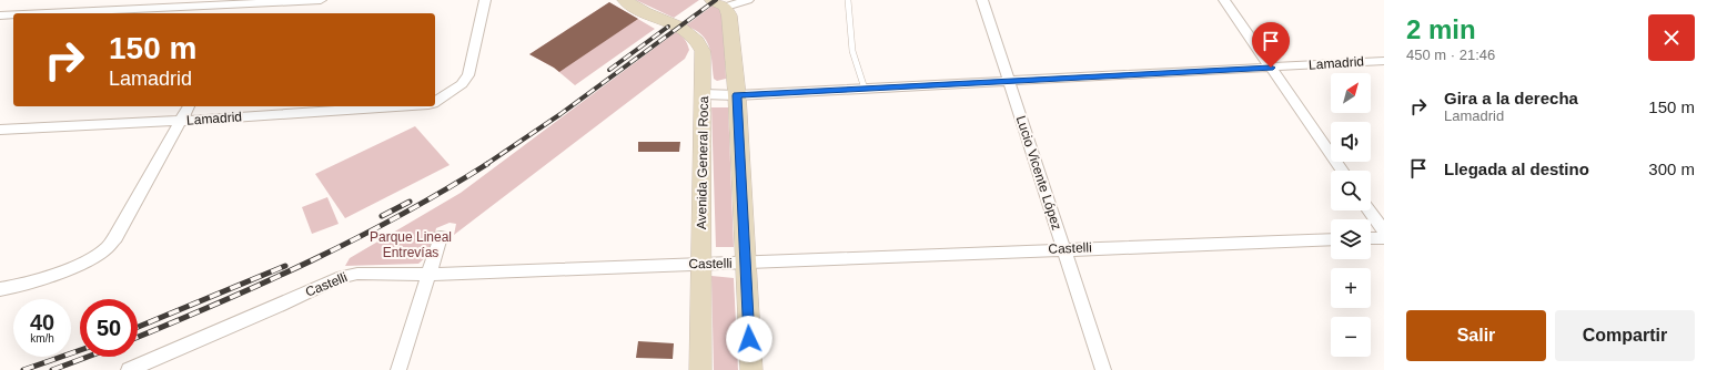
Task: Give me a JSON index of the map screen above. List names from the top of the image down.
{
  "streets": {
    "main road": ["Avenida General Roca"],
    "street": ["Lamadrid", "Lucio Vicente López", "Castelli"]
  },
  "crossings": [
    ["Lamadrid", "Avenida General Roca"],
    ["Lamadrid", "Lucio Vicente López"],
    ["Avenida General Roca", "Castelli"],
    ["Lucio Vicente López", "Castelli"]
  ],
  "parks": ["Parque Lineal Entrevías"],
  "north": "top right",
  "page": {
    "heading": ["2 min", "450 m · 21:46"],
    "turn": ["150 m", "Lamadrid"],
    "map_buttons": ["+", "−"],
    "list": [
      {
        "name": "Gira a la derecha",
        "note": "Lamadrid",
        "value": "150 m"
      },
      {
        "name": "Llegada al destino",
        "value": "300 m"
      }
    ],
    "speed": "40 km/h",
    "limit": "50",
    "buttons": ["Salir", "Compartir"]
  }
}
